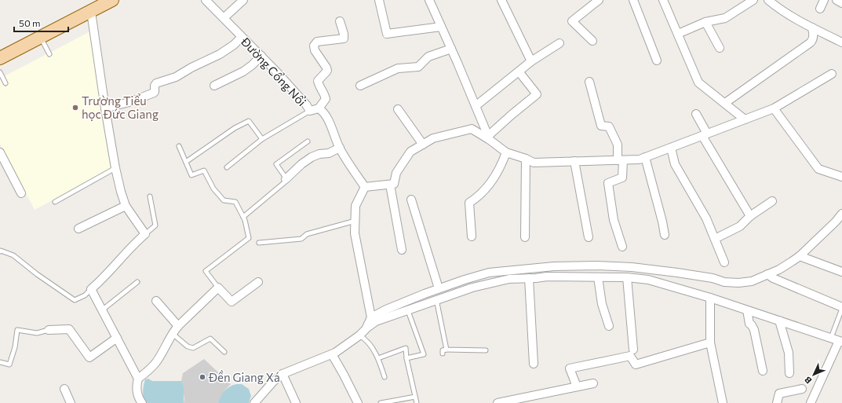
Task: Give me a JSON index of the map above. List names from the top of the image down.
{
  "streets": {
    "street": ["Đường Cổng Nổi"]
  },
  "places": ["Trường Tiểu học Đức Giang", "Đền Giang Xá"],
  "scale_bar": "50 m",
  "north": "bottom left"
}
